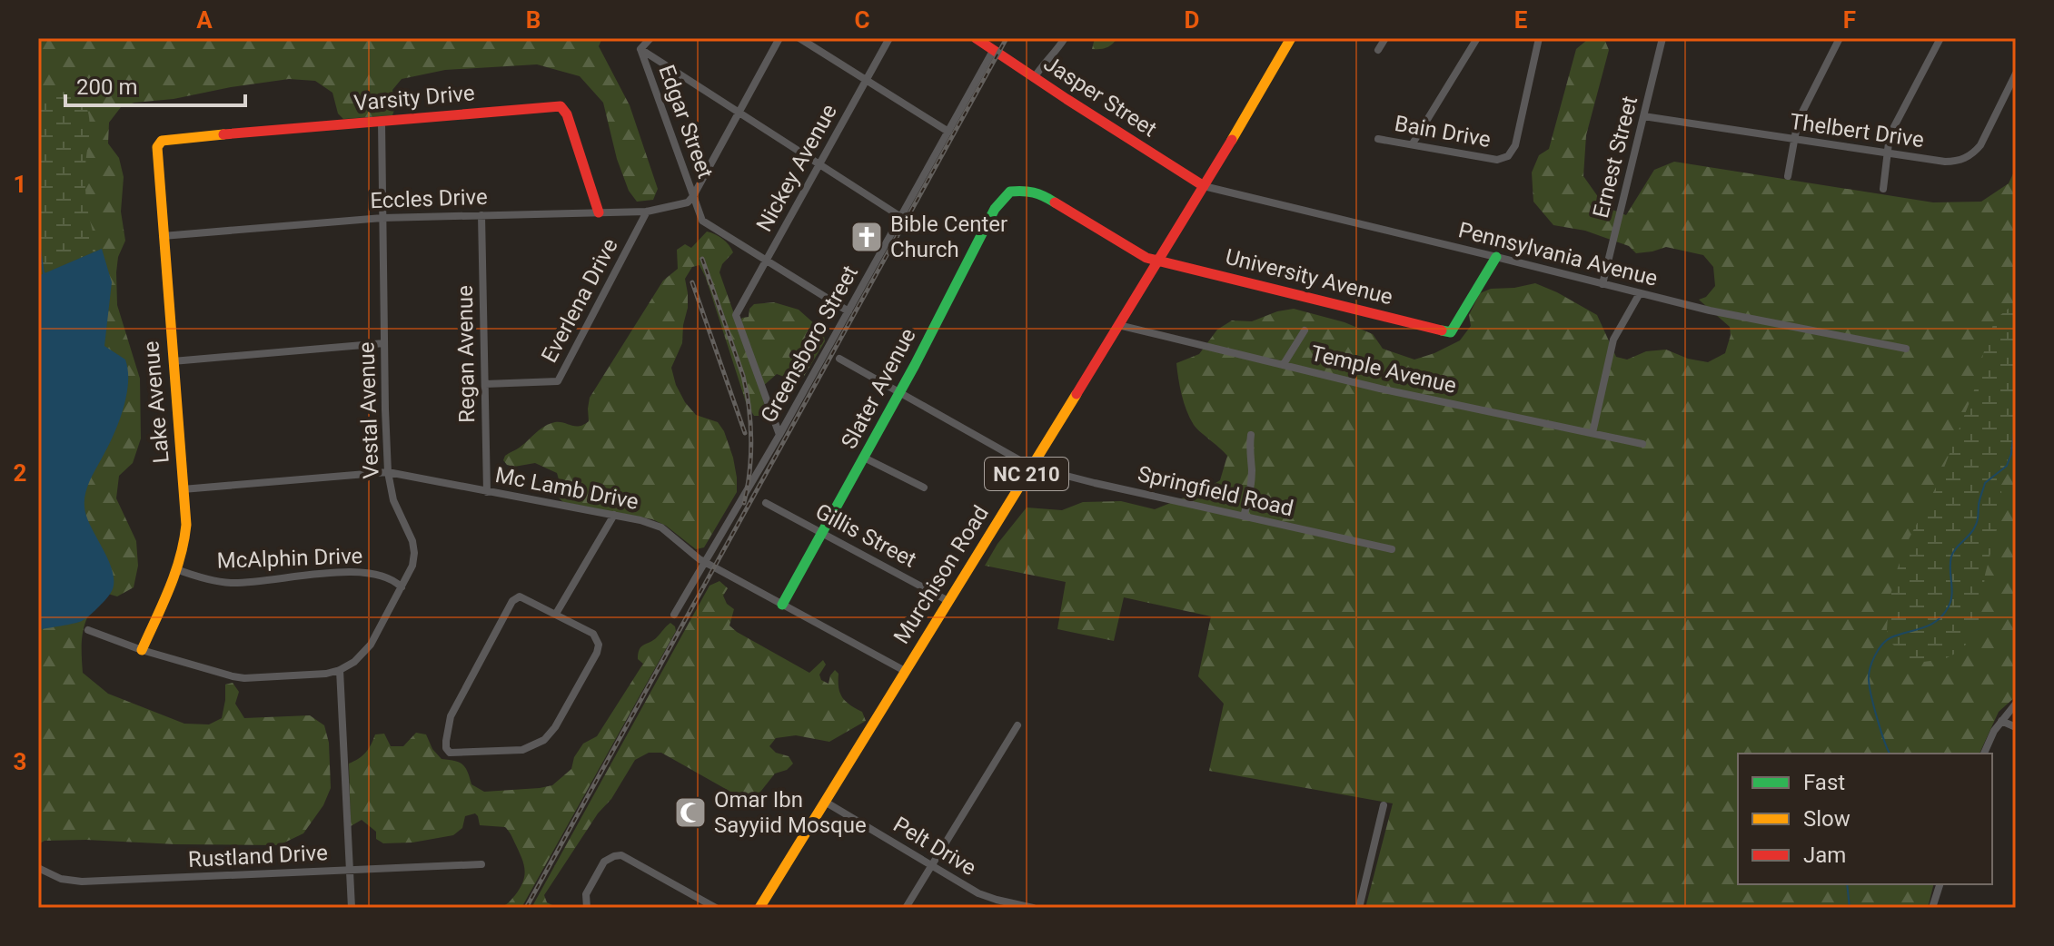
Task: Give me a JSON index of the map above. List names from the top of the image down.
{
  "streets": {
    "street": [
      "Jasper Street",
      "Varsity Drive",
      "Edgar Street",
      "Thelbert Drive",
      "Bain Drive",
      "Ernest Street",
      "Nickey Avenue",
      "Eccles Drive",
      "Pennsylvania Avenue",
      "University Avenue",
      "Everlena Drive",
      "Greensboro Street",
      "Regan Avenue",
      "Temple Avenue",
      "Slater Avenue",
      "Lake Avenue",
      "Vestal Avenue",
      "NC 210",
      "Mc Lamb Drive",
      "Springfield Road",
      "Gillis Street",
      "McAlphin Drive",
      "Murchison Road",
      "Pelt Drive",
      "Rustland Drive"
    ]
  },
  "crossings": [
    ["Jasper Street", "Pennsylvania Avenue"],
    ["Jasper Street", "Greensboro Street"],
    ["Jasper Street", "Murchison Road"],
    ["Varsity Drive", "Eccles Drive"],
    ["Varsity Drive", "Lake Avenue"],
    ["Varsity Drive", "Vestal Avenue"],
    ["Edgar Street", "Nickey Avenue"],
    ["Edgar Street", "Eccles Drive"],
    ["Thelbert Drive", "Ernest Street"],
    ["Ernest Street", "Pennsylvania Avenue"],
    ["Nickey Avenue", "Greensboro Street"],
    ["Eccles Drive", "Everlena Drive"],
    ["Eccles Drive", "Regan Avenue"],
    ["Eccles Drive", "Lake Avenue"],
    ["Eccles Drive", "Vestal Avenue"],
    ["Pennsylvania Avenue", "University Avenue"],
    ["Pennsylvania Avenue", "Murchison Road"],
    ["University Avenue", "Slater Avenue"],
    ["University Avenue", "Murchison Road"],
    ["Everlena Drive", "Regan Avenue"],
    ["Greensboro Street", "Mc Lamb Drive"],
    ["Regan Avenue", "Mc Lamb Drive"],
    ["Temple Avenue", "Murchison Road"],
    ["Slater Avenue", "Mc Lamb Drive"],
    ["Slater Avenue", "Springfield Road"],
    ["Slater Avenue", "Gillis Street"],
    ["Lake Avenue", "Vestal Avenue"],
    ["Lake Avenue", "Mc Lamb Drive"],
    ["Lake Avenue", "McAlphin Drive"],
    ["Vestal Avenue", "Mc Lamb Drive"],
    ["Vestal Avenue", "McAlphin Drive"],
    ["Mc Lamb Drive", "Murchison Road"],
    ["Springfield Road", "Murchison Road"],
    ["Gillis Street", "Murchison Road"],
    ["Murchison Road", "Pelt Drive"]
  ],
  "places": {
    "church": ["Bible Center Church"],
    "mosque": ["Omar Ibn Sayyiid Mosque"]
  },
  "legend": ["Fast", "Slow", "Jam"],
  "scale_bar": "200 m",
  "grid": {
    "columns": [
      "A",
      "B",
      "C",
      "D",
      "E",
      "F"
    ],
    "rows": ["1", "2", "3"]
  }
}
